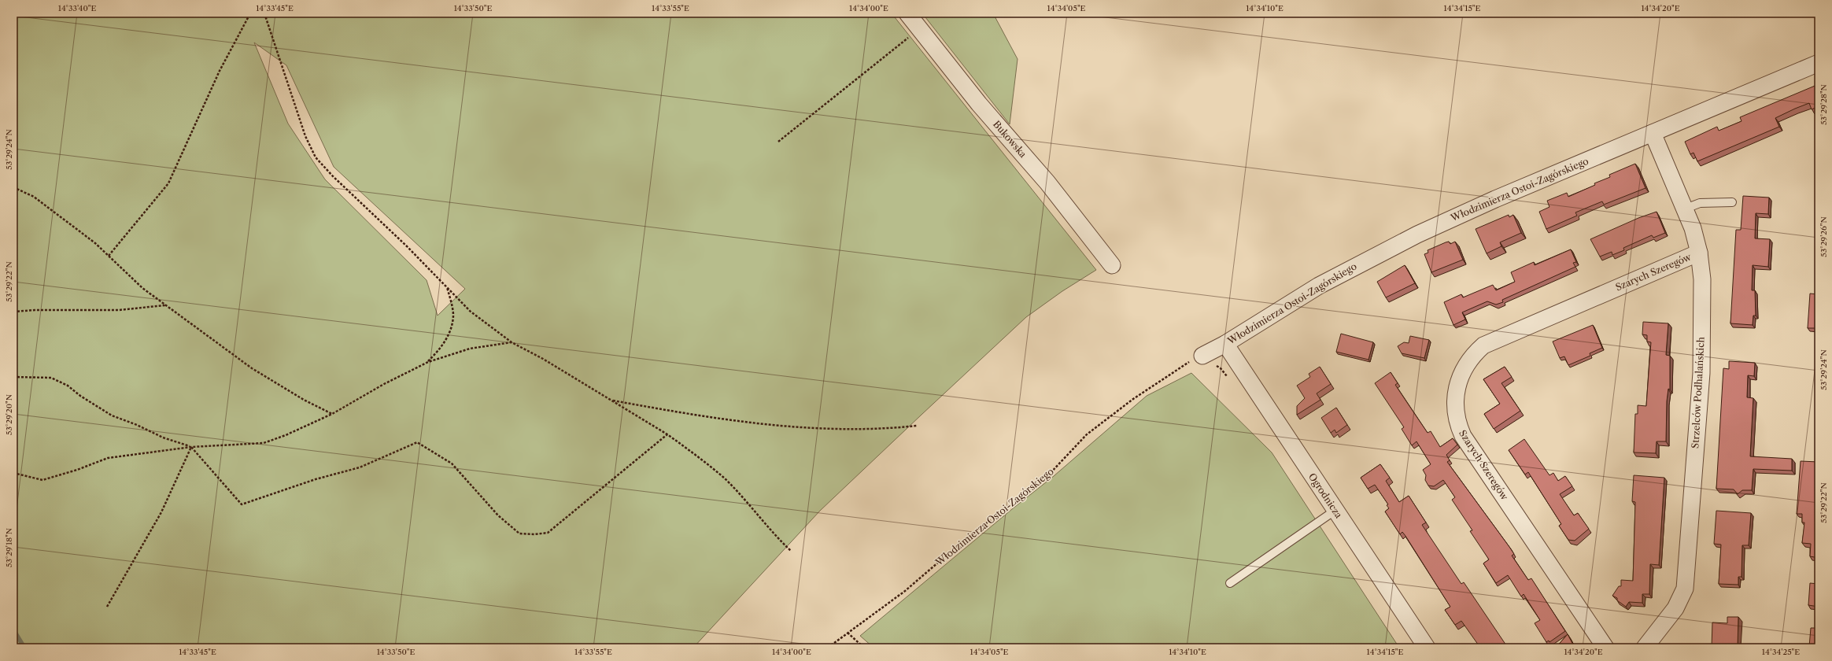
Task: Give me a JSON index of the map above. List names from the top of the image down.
{
  "streets": {
    "street": [
      "Bukowska",
      "Włodzimierza Ostoi-Zagórskiego",
      "Szarych Szeregów",
      "Strzelców Podhalańskich",
      "Ogrodnicza"
    ]
  },
  "crossings": [
    ["Włodzimierza Ostoi-Zagórskiego", "Strzelców Podhalańskich"],
    ["Włodzimierza Ostoi-Zagórskiego", "Ogrodnicza"],
    ["Szarych Szeregów", "Strzelców Podhalańskich"]
  ],
  "coordinates": [
    "14°33'40\"E",
    "14°33'45\"E",
    "14°33'50\"E",
    "14°33'55\"E",
    "14°34'00\"E",
    "14°34'05\"E",
    "14°34'10\"E",
    "14°34'15\"E",
    "14°34'20\"E",
    "53°29'28\"N",
    "53°29'24\"N",
    "53°29'26\"N",
    "53°29'22\"N",
    "53°29'20\"N",
    "53°29'18\"N",
    "14°34'25\"E"
  ]
}
